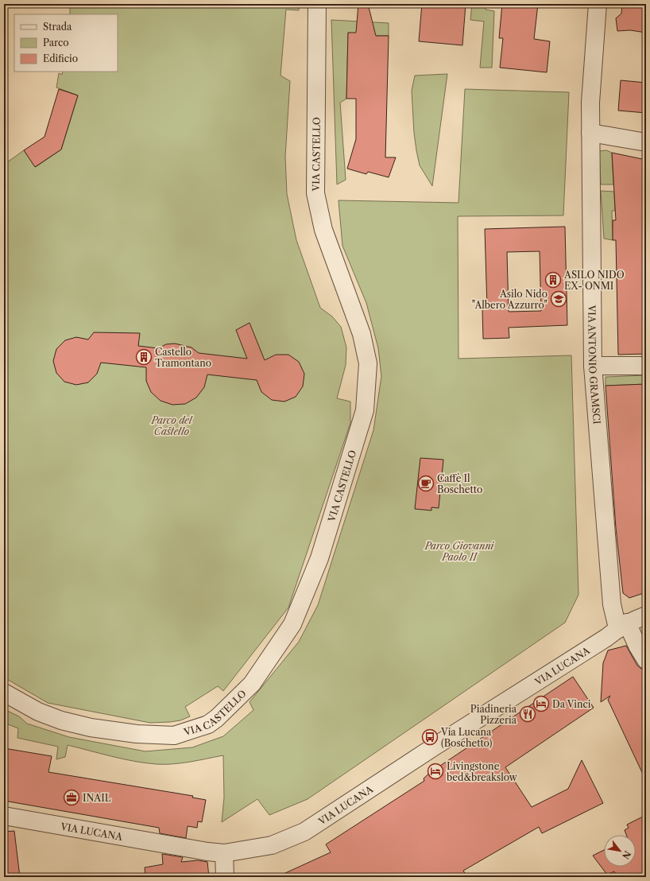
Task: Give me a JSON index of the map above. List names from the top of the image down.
{
  "streets": {
    "street": ["VIA CASTELLO", "VIA ANTONIO GRAMSCI", "VIA LUCANA"]
  },
  "crossings": [
    ["VIA ANTONIO GRAMSCI", "VIA LUCANA"]
  ],
  "parks": ["Parco del Castello", "Parco Giovanni Paolo II"],
  "places": {
    "building": ["ASILO NIDO EX- ONMI", "Castello Tramontano"],
    "school or university": ["Asilo Nido \"Albero Azzurro\""],
    "cafe": ["Caffè Il Boschetto"],
    "hotel": ["Da Vinci", "Livingstone bed&breakslow"],
    "restaurant": ["Piadineria Pizzeria"],
    "bus stop": ["Via Lucana (Boschetto)"],
    "office": ["INAIL"]
  },
  "legend": ["Strada", "Parco", "Edificio"],
  "north": "bottom right"
}
